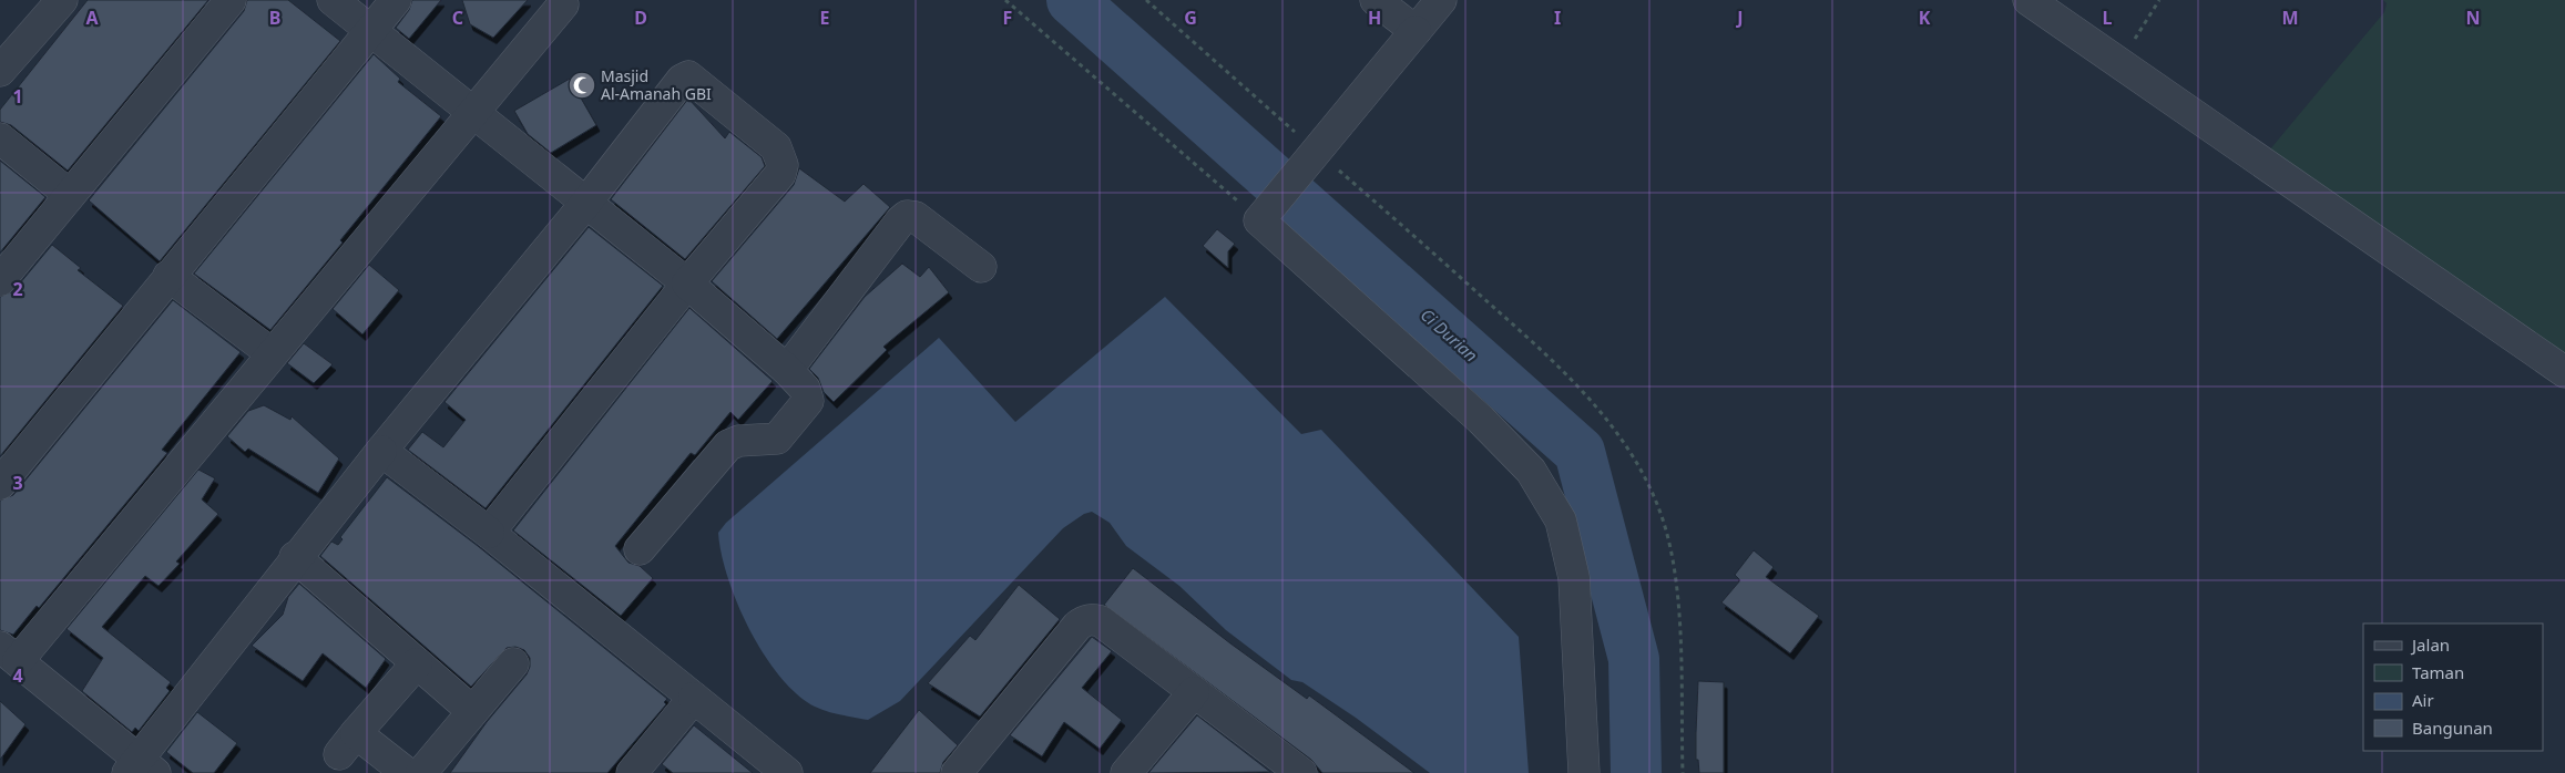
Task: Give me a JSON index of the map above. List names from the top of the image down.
{
  "water": ["Ci Durian"],
  "places": {
    "mosque": ["Masjid Al-Amanah GBI"]
  },
  "legend": [
    "Jalan",
    "Taman",
    "Air",
    "Bangunan"
  ],
  "grid": {
    "columns": [
      "A",
      "B",
      "C",
      "D",
      "E",
      "F",
      "G",
      "H",
      "I",
      "J",
      "K",
      "L",
      "M",
      "N"
    ],
    "rows": [
      "1",
      "2",
      "3",
      "4"
    ]
  }
}
